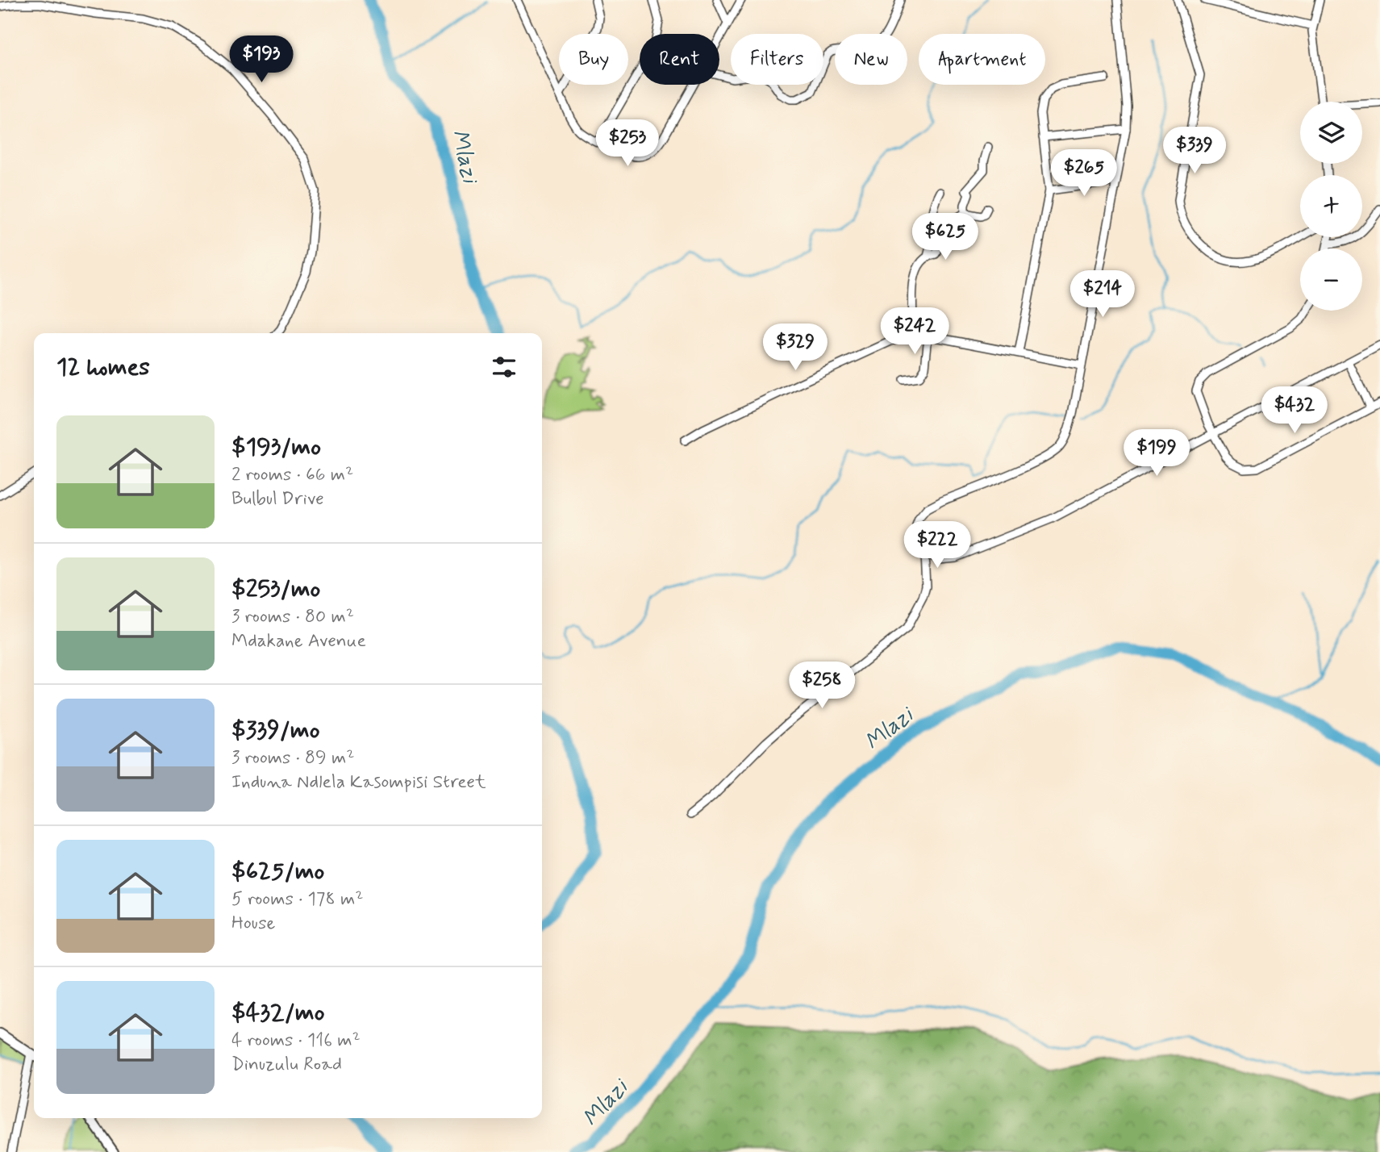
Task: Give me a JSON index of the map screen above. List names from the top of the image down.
{
  "water": ["Mlazi"],
  "page": {
    "chip": [
      "Buy",
      "Rent",
      "Filters",
      "New",
      "Apartment"
    ],
    "price": [
      "$193",
      "$253",
      "$339",
      "$265",
      "$625",
      "$214",
      "$242",
      "$329",
      "$432",
      "$199",
      "$222",
      "$258"
    ],
    "map_buttons": ["+", "−"],
    "heading": "12 homes",
    "list": [
      {
        "name": "$193/mo",
        "note": "2 rooms · 66 m² · Bulbul Drive"
      },
      {
        "name": "$253/mo",
        "note": "3 rooms · 80 m² · Mdakane Avenue"
      },
      {
        "name": "$339/mo",
        "note": "3 rooms · 89 m² · Induna Ndlela Kasompisi Street"
      },
      {
        "name": "$625/mo",
        "note": "5 rooms · 178 m² · House"
      },
      {
        "name": "$432/mo",
        "note": "4 rooms · 116 m² · Dinuzulu Road"
      }
    ]
  }
}
